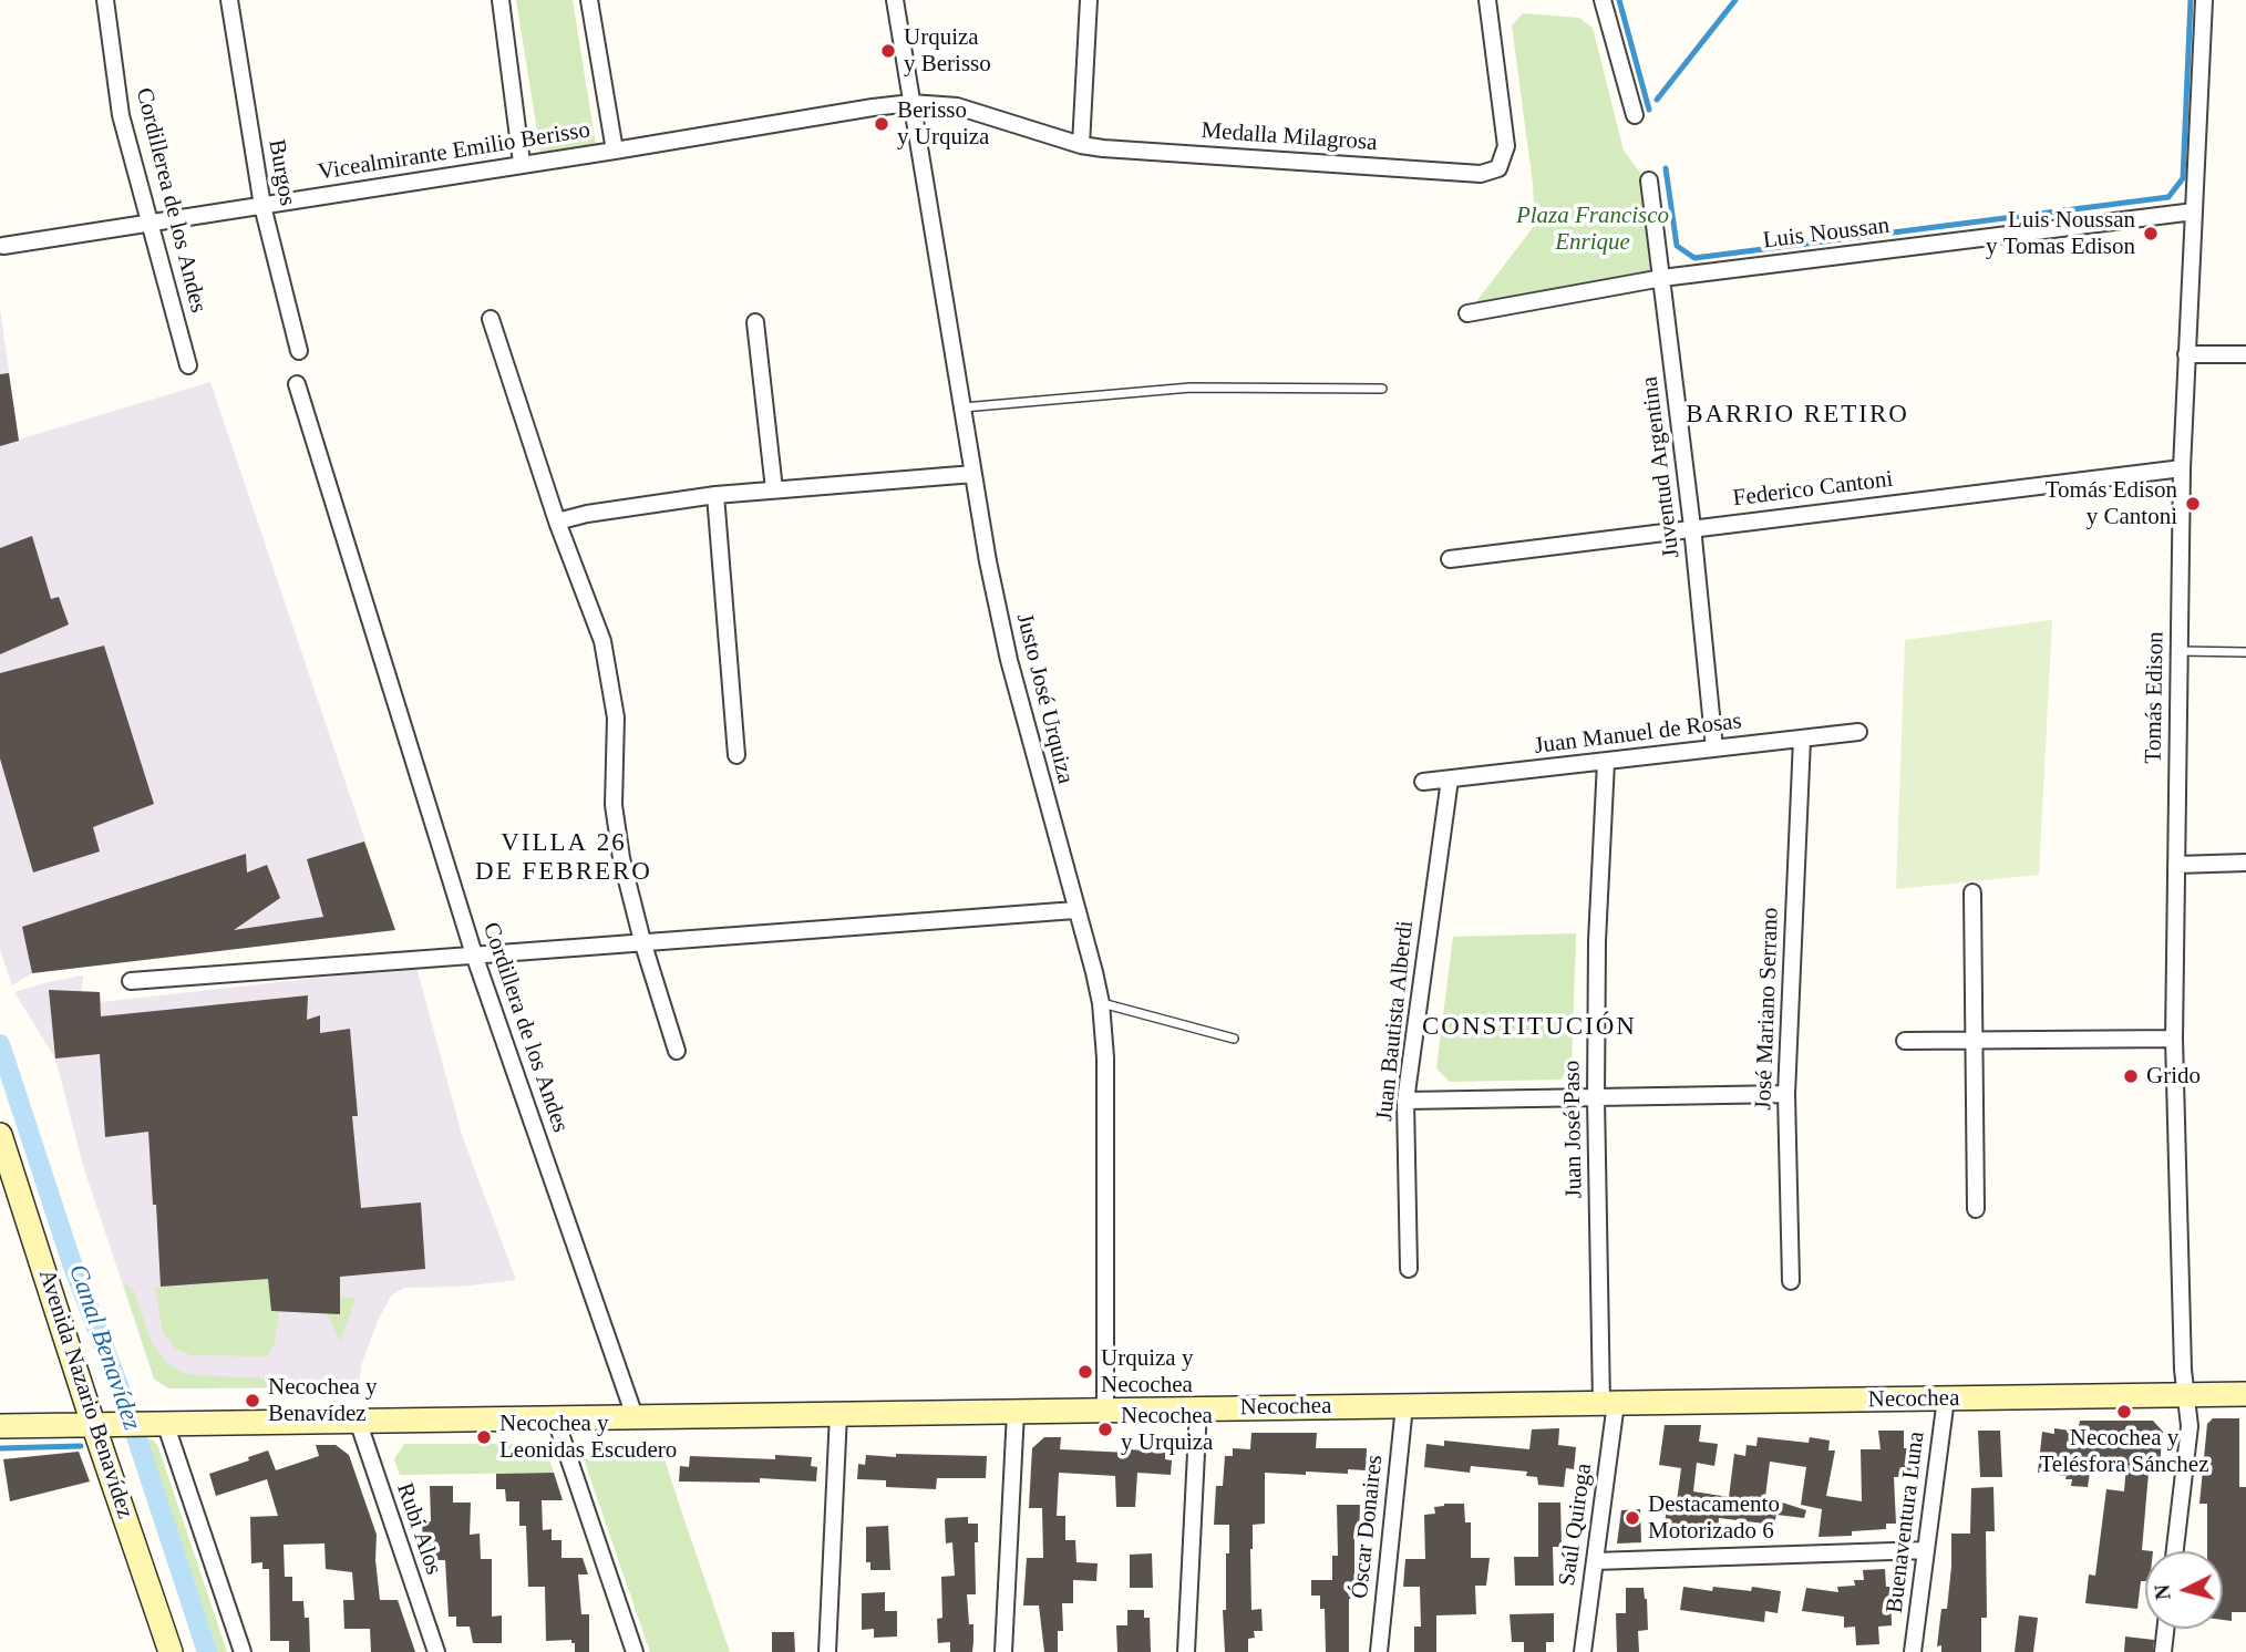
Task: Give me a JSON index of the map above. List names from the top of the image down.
{
  "streets": {
    "main road": ["Avenida Nazario Benavídez", "Necochea"],
    "street": [
      "Medalla Milagrosa",
      "Vicealmirante Emilio Berisso",
      "Burgos",
      "Cordillerea de los Andes",
      "Luis Noussan",
      "Juventud Argentina",
      "Federico Cantoni",
      "Tomás Edison",
      "Justo José Urquiza",
      "Juan Manuel de Rosas",
      "José Mariano Serrano",
      "Juan Bautista Alberdi",
      "Cordillera de los Andes",
      "Juan José Paso",
      "Buenaventura Luna",
      "Saúl Quiroga",
      "Óscar Donaires",
      "Rubi Alos"
    ]
  },
  "crossings": [
    ["Medalla Milagrosa", "Vicealmirante Emilio Berisso"],
    ["Medalla Milagrosa", "Justo José Urquiza"],
    ["Vicealmirante Emilio Berisso", "Burgos"],
    ["Vicealmirante Emilio Berisso", "Cordillerea de los Andes"],
    ["Vicealmirante Emilio Berisso", "Justo José Urquiza"],
    ["Luis Noussan", "Juventud Argentina"],
    ["Luis Noussan", "Tomás Edison"],
    ["Juventud Argentina", "Federico Cantoni"],
    ["Juventud Argentina", "Juan Manuel de Rosas"],
    ["Federico Cantoni", "Tomás Edison"],
    ["Tomás Edison", "Necochea"],
    ["Justo José Urquiza", "Necochea"],
    ["Juan Manuel de Rosas", "José Mariano Serrano"],
    ["Juan Manuel de Rosas", "Juan Bautista Alberdi"],
    ["Juan Manuel de Rosas", "Juan José Paso"],
    ["Cordillera de los Andes", "Necochea"],
    ["Juan José Paso", "Necochea"],
    ["Juan José Paso", "Saúl Quiroga"],
    ["Avenida Nazario Benavídez", "Necochea"],
    ["Necochea", "Buenaventura Luna"],
    ["Necochea", "Saúl Quiroga"],
    ["Necochea", "Óscar Donaires"],
    ["Necochea", "Rubi Alos"]
  ],
  "districts": ["BARRIO RETIRO", "VILLA 26 DE FEBRERO", "CONSTITUCIÓN"],
  "water": ["Canal Benavídez"],
  "parks": ["Plaza Francisco Enrique"],
  "places": [
    "Urquiza y Berisso",
    "Berisso y Urquiza",
    "Luis Noussan y Tomas Edison",
    "Tomás Edison y Cantoni",
    "Grido",
    "Urquiza y Necochea",
    "Necochea y Benavídez",
    "Necochea y Telésfora Sánchez",
    "Necochea y Urquiza",
    "Necochea y Leonidas Escudero",
    "Destacamento Motorizado 6"
  ],
  "north": "left"
}
